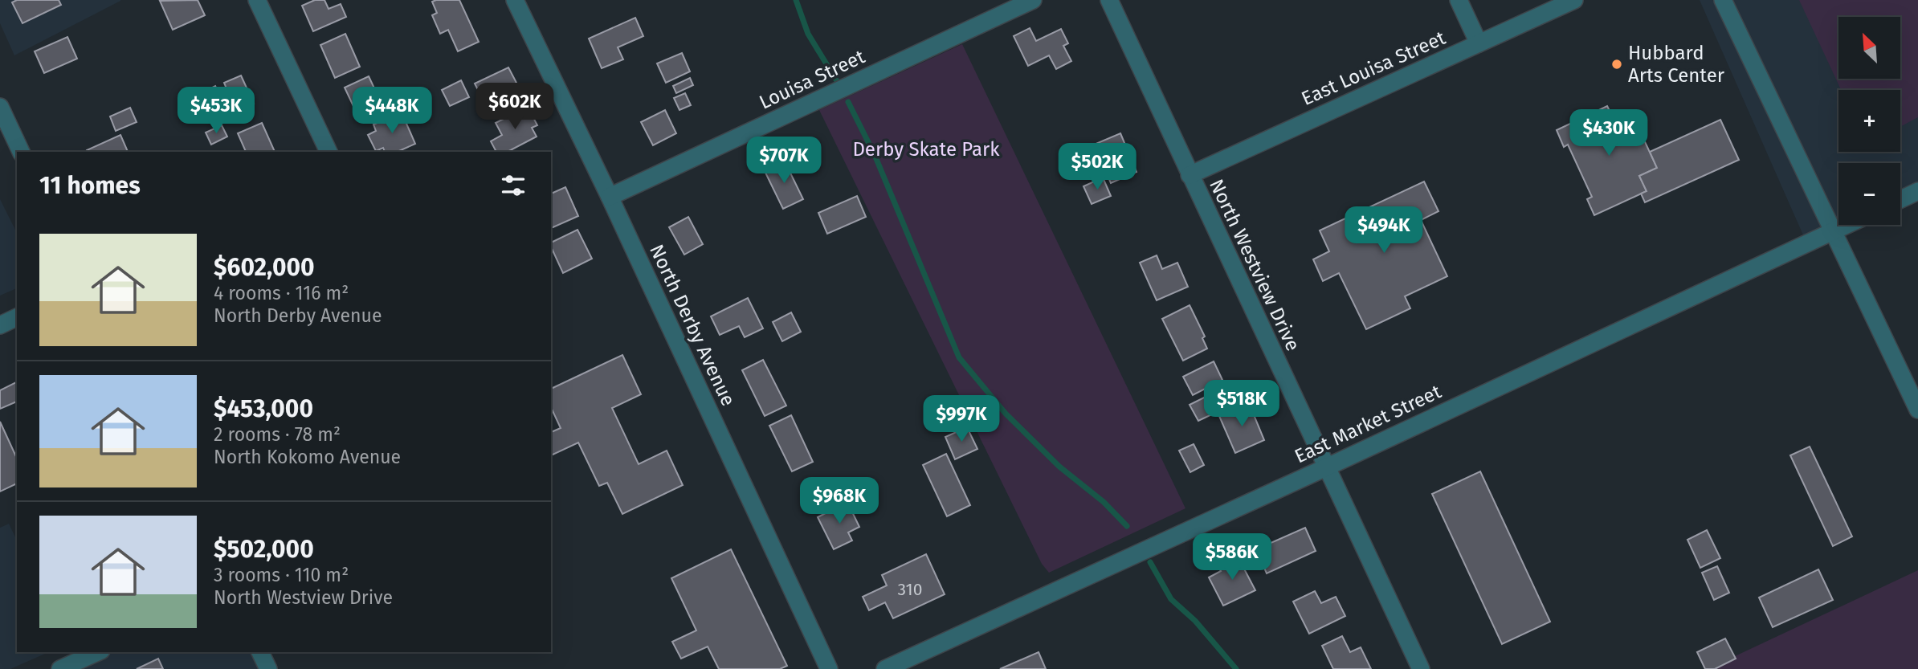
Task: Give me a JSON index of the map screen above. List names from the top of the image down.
{
  "streets": {
    "street": [
      "East Louisa Street",
      "Louisa Street",
      "North Westview Drive",
      "North Derby Avenue",
      "East Market Street"
    ]
  },
  "crossings": [
    ["East Louisa Street", "North Westview Drive"],
    ["Louisa Street", "North Derby Avenue"],
    ["North Westview Drive", "East Market Street"]
  ],
  "parks": ["Derby Skate Park"],
  "places": ["Hubbard Arts Center"],
  "house_numbers": ["310"],
  "north": "top left",
  "page": {
    "map_buttons": ["+", "−"],
    "price": [
      "$602K",
      "$453K",
      "$448K",
      "$430K",
      "$707K",
      "$502K",
      "$494K",
      "$518K",
      "$997K",
      "$968K",
      "$586K"
    ],
    "heading": "11 homes",
    "list": [
      {
        "name": "$602,000",
        "note": "4 rooms · 116 m² · North Derby Avenue"
      },
      {
        "name": "$453,000",
        "note": "2 rooms · 78 m² · North Kokomo Avenue"
      },
      {
        "name": "$502,000",
        "note": "3 rooms · 110 m² · North Westview Drive"
      }
    ]
  }
}
